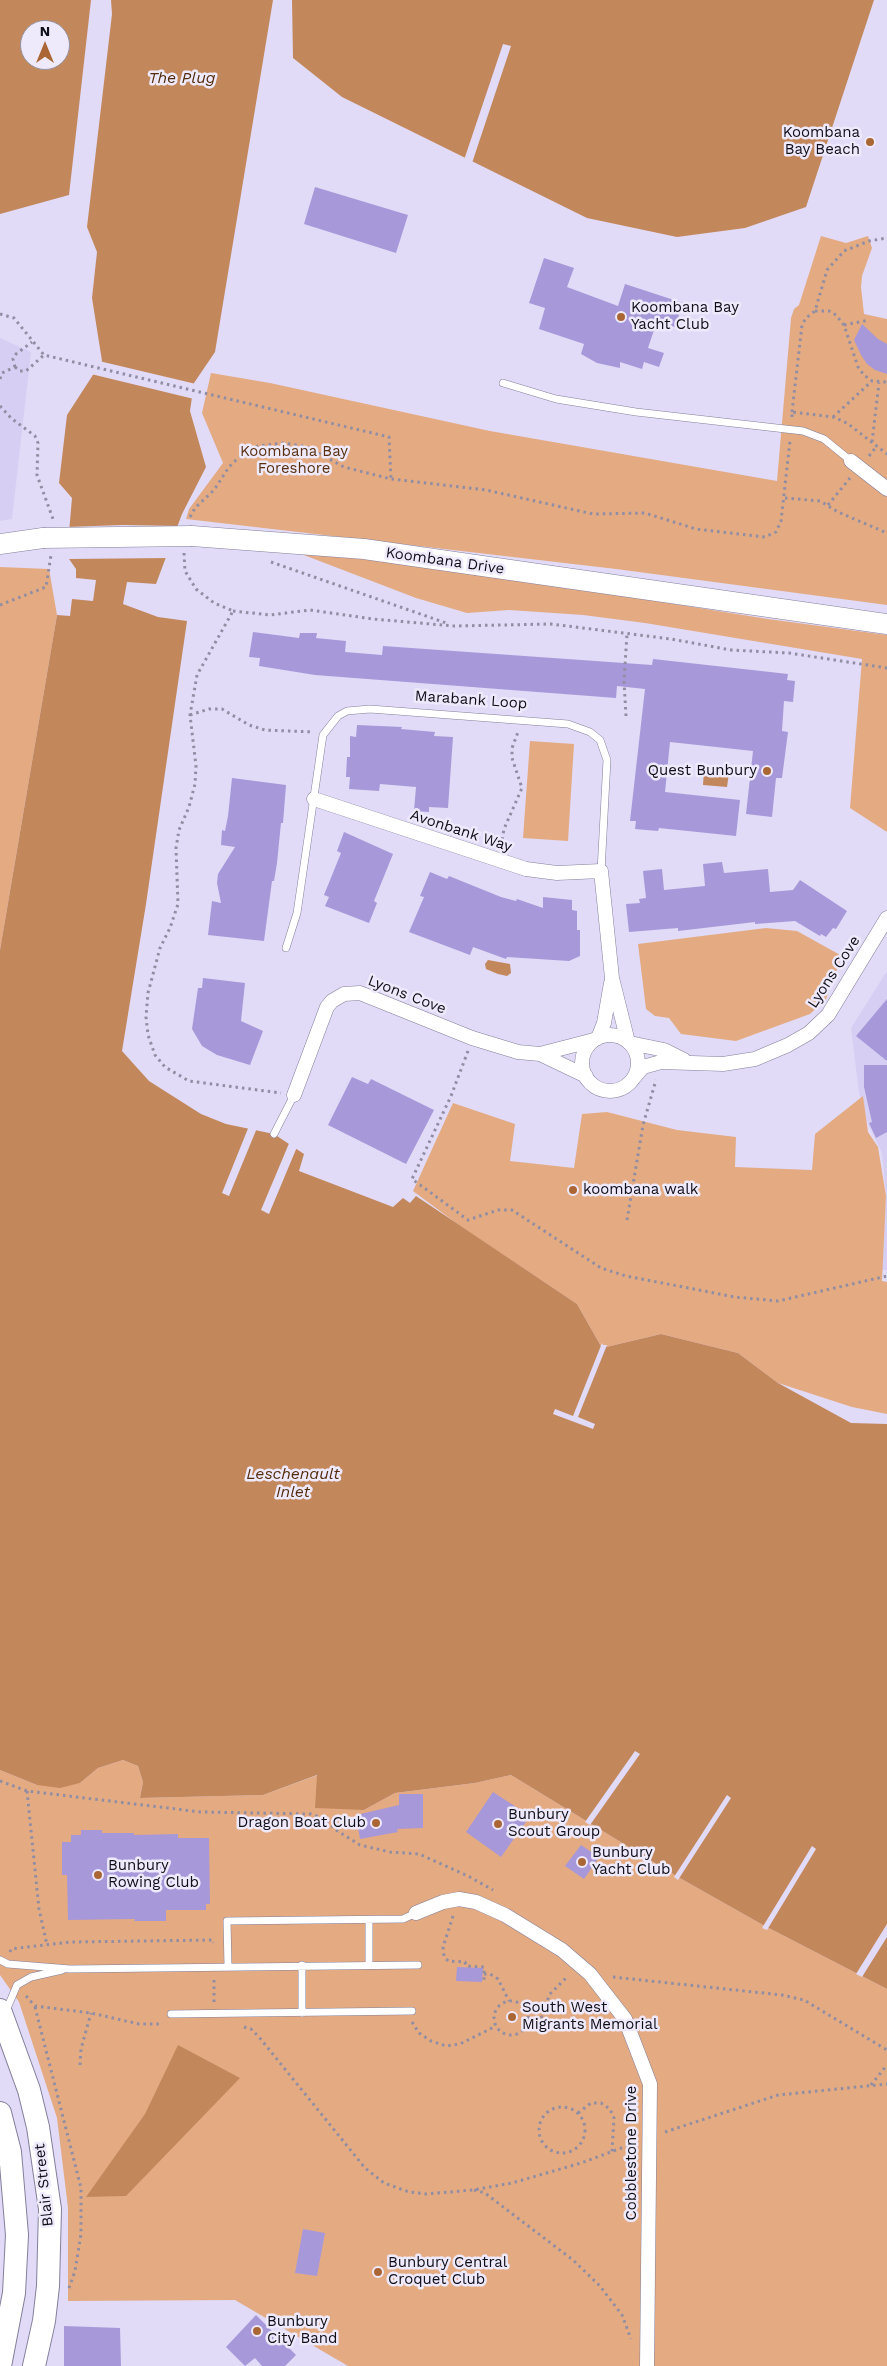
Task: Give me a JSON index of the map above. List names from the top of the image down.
{
  "streets": {
    "main road": ["Koombana Drive", "Blair Street"],
    "street": [
      "Marabank Loop",
      "Avonbank Way",
      "Lyons Cove",
      "Cobblestone Drive"
    ]
  },
  "crossings": [
    ["Marabank Loop", "Avonbank Way"],
    ["Marabank Loop", "Lyons Cove"]
  ],
  "water": ["The Plug", "Leschenault Inlet"],
  "parks": ["Koombana Bay Foreshore"],
  "places": [
    "Koombana Bay Beach",
    "Koombana Bay Yacht Club",
    "Quest Bunbury",
    "koombana walk",
    "Dragon Boat Club",
    "Bunbury Scout Group",
    "Bunbury Yacht Club",
    "Bunbury Rowing Club",
    "South West Migrants Memorial",
    "Bunbury Central Croquet Club",
    "Bunbury City Band"
  ],
  "north": "top"
}
